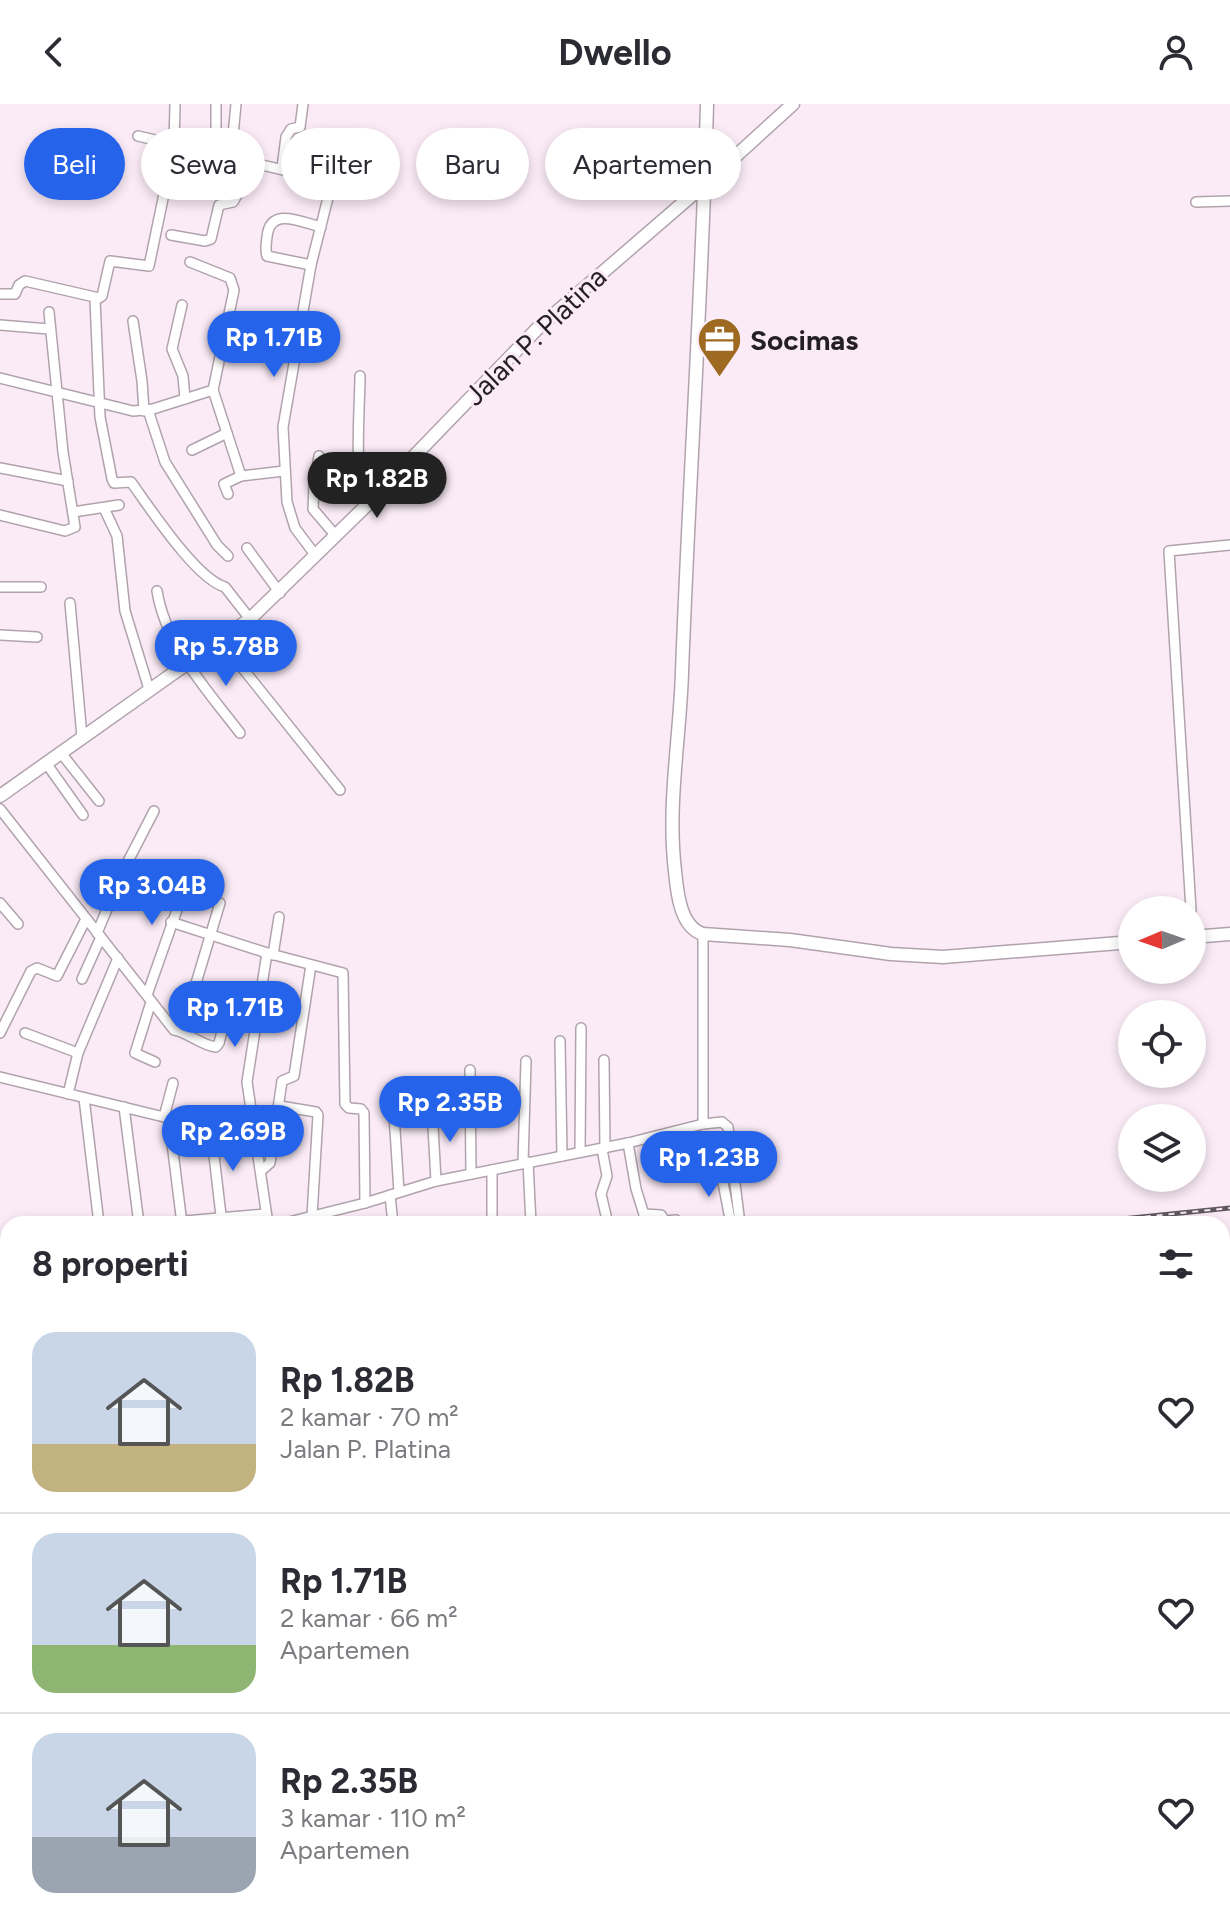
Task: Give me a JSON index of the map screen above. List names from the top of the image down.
{
  "streets": {
    "street": ["Jalan P. Platina"]
  },
  "places": {
    "office": ["Socimas"]
  },
  "north": "left",
  "page": {
    "header": "Dwello",
    "chip": [
      "Beli",
      "Sewa",
      "Filter",
      "Baru",
      "Apartemen"
    ],
    "price": [
      "Rp 1.71B",
      "Rp 1.82B",
      "Rp 5.78B",
      "Rp 3.04B",
      "Rp 1.71B",
      "Rp 2.35B",
      "Rp 2.69B",
      "Rp 1.23B"
    ],
    "heading": "8 properti",
    "list": [
      {
        "name": "Rp 1.82B",
        "note": "2 kamar · 70 m² · Jalan P. Platina"
      },
      {
        "name": "Rp 1.71B",
        "note": "2 kamar · 66 m² · Apartemen"
      },
      {
        "name": "Rp 2.35B",
        "note": "3 kamar · 110 m² · Apartemen"
      }
    ]
  }
}
